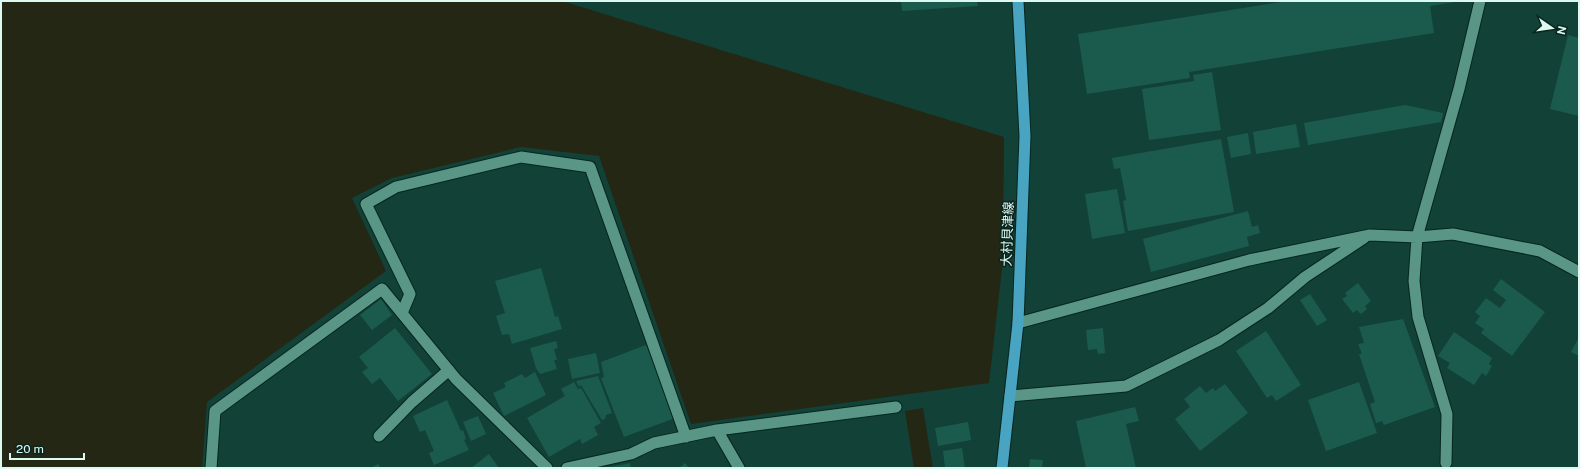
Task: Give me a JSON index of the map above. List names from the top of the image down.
{
  "streets": {
    "main road": ["大村貝津線"]
  },
  "scale_bar": "20 m",
  "north": "right"
}
